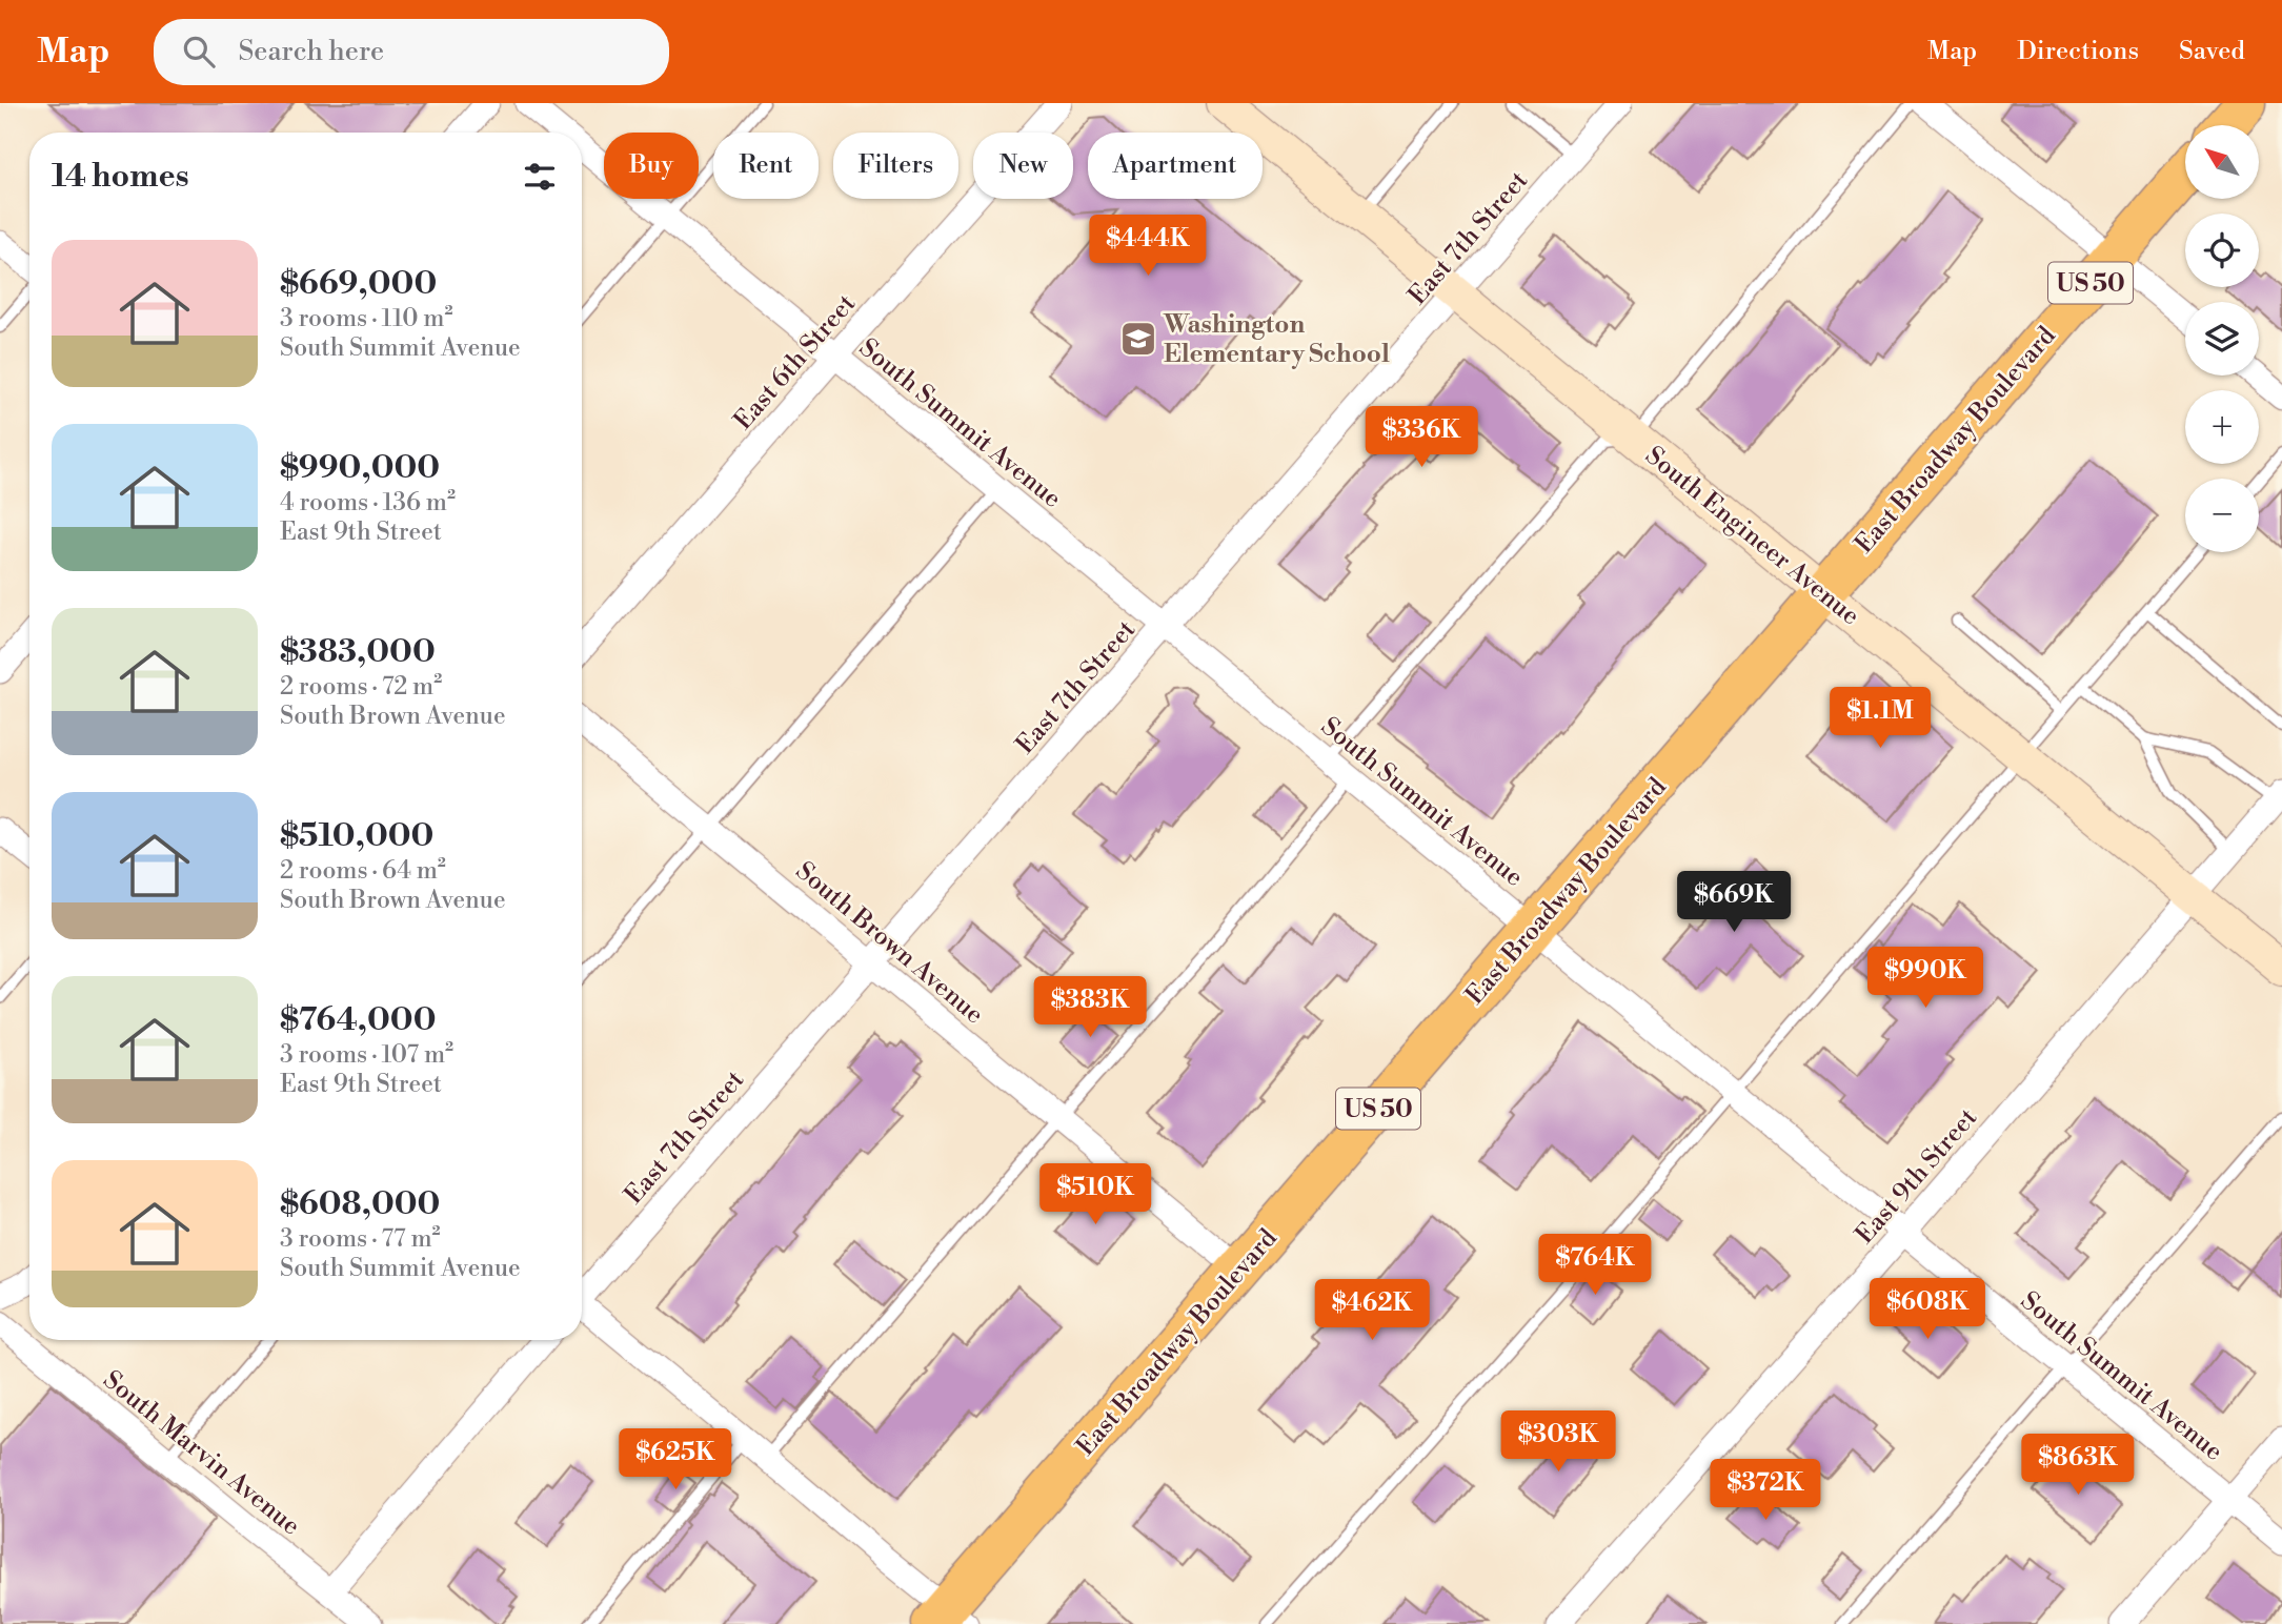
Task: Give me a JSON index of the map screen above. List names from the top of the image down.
{
  "streets": {
    "highway": ["US 50", "East Broadway Boulevard"],
    "street": [
      "East 7th Street",
      "East 6th Street",
      "South Summit Avenue",
      "South Engineer Avenue",
      "South Brown Avenue",
      "East 9th Street",
      "South Marvin Avenue"
    ]
  },
  "crossings": [
    ["East 7th Street", "South Summit Avenue"],
    ["East 7th Street", "South Engineer Avenue"],
    ["East 7th Street", "South Brown Avenue"],
    ["East 6th Street", "South Summit Avenue"],
    ["South Summit Avenue", "East Broadway Boulevard"],
    ["South Summit Avenue", "East 9th Street"],
    ["East Broadway Boulevard", "South Engineer Avenue"],
    ["East Broadway Boulevard", "South Brown Avenue"],
    ["South Engineer Avenue", "East 9th Street"]
  ],
  "places": {
    "school or university": ["Washington Elementary School"]
  },
  "north": "top left",
  "page": {
    "header": "Map",
    "search": "Search here",
    "nav": ["Map", "Directions", "Saved"],
    "map_buttons": ["+", "−"],
    "chip": [
      "Buy",
      "Rent",
      "Filters",
      "New",
      "Apartment"
    ],
    "heading": "14 homes",
    "price": [
      "$444K",
      "$336K",
      "$1.1M",
      "$669K",
      "$990K",
      "$383K",
      "$510K",
      "$764K",
      "$608K",
      "$462K",
      "$303K",
      "$625K",
      "$863K",
      "$372K"
    ],
    "list": [
      {
        "name": "$669,000",
        "note": "3 rooms · 110 m² · South Summit Avenue"
      },
      {
        "name": "$990,000",
        "note": "4 rooms · 136 m² · East 9th Street"
      },
      {
        "name": "$383,000",
        "note": "2 rooms · 72 m² · South Brown Avenue"
      },
      {
        "name": "$510,000",
        "note": "2 rooms · 64 m² · South Brown Avenue"
      },
      {
        "name": "$764,000",
        "note": "3 rooms · 107 m² · East 9th Street"
      },
      {
        "name": "$608,000",
        "note": "3 rooms · 77 m² · South Summit Avenue"
      }
    ]
  }
}
